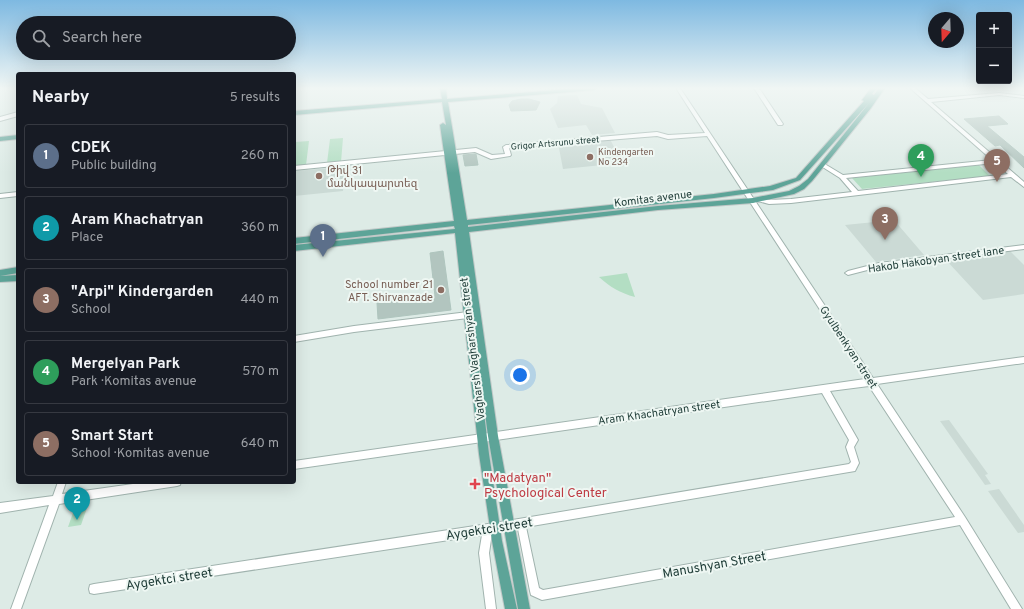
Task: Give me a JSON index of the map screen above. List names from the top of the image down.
{
  "streets": {
    "main road": ["Komitas avenue", "Vagharsh Vagharshyan street"],
    "street": [
      "Grigor Artsrunu street",
      "Hakob Hakobyan street lane",
      "Gyulbenkyan street",
      "Aram Khachatryan street",
      "Aygektci street",
      "Manushyan Street"
    ]
  },
  "crossings": [
    ["Grigor Artsrunu street", "Gyulbenkyan street"],
    ["Grigor Artsrunu street", "Vagharsh Vagharshyan street"],
    ["Komitas avenue", "Gyulbenkyan street"],
    ["Komitas avenue", "Vagharsh Vagharshyan street"],
    ["Gyulbenkyan street", "Aram Khachatryan street"],
    ["Gyulbenkyan street", "Manushyan Street"],
    ["Vagharsh Vagharshyan street", "Aram Khachatryan street"],
    ["Vagharsh Vagharshyan street", "Aygektci street"],
    ["Aram Khachatryan street", "Aygektci street"],
    ["Aygektci street", "Manushyan Street"]
  ],
  "places": {
    "other": ["Kindengarten No 234", "Թիվ 31 մանկապարտեզ", "School number 21 AFT. Shirvanzade"],
    "health": ["\"Madatyan\" Psychological Center"]
  },
  "north": "bottom",
  "page": {
    "map_buttons": ["+", "−"],
    "search": "Search here",
    "heading": ["Nearby", "5 results"],
    "list": [
      {
        "mark": "1",
        "name": "CDEK",
        "note": "Public building",
        "value": "260 m"
      },
      {
        "mark": "2",
        "name": "Aram Khachatryan",
        "note": "Place",
        "value": "360 m"
      },
      {
        "mark": "3",
        "name": "\"Arpi\" Kindergarden",
        "note": "School",
        "value": "440 m"
      },
      {
        "mark": "4",
        "name": "Mergelyan Park",
        "note": "Park · Komitas avenue",
        "value": "570 m"
      },
      {
        "mark": "5",
        "name": "Smart Start",
        "note": "School · Komitas avenue",
        "value": "640 m"
      }
    ],
    "pins": [
      "4",
      "5",
      "3",
      "1",
      "2"
    ]
  }
}
